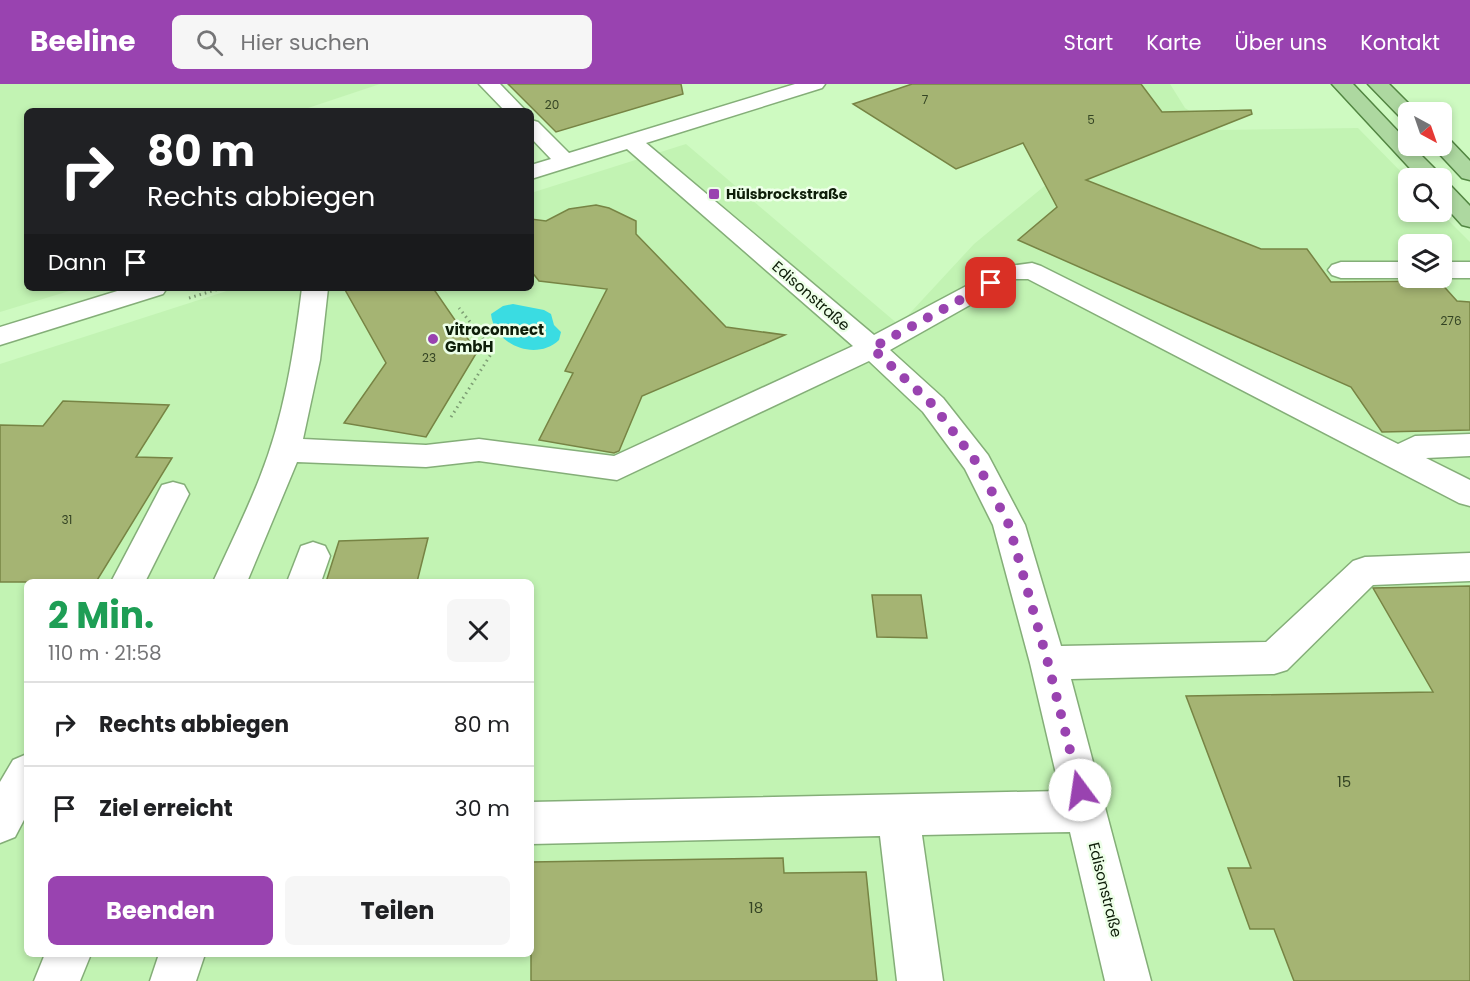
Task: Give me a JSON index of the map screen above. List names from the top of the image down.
{
  "streets": {
    "street": ["Edisonstraße"]
  },
  "places": {
    "transit": ["Hülsbrockstraße"],
    "other": ["vitroconnect GmbH"]
  },
  "house_numbers": [
    "7",
    "20",
    "5",
    "276",
    "23",
    "31",
    "15",
    "18"
  ],
  "north": "bottom right",
  "page": {
    "header": "Beeline",
    "search": "Hier suchen",
    "nav": [
      "Start",
      "Karte",
      "Über uns",
      "Kontakt"
    ],
    "turn": ["80 m", "Rechts abbiegen"],
    "then": "Dann",
    "heading": ["2 Min.", "110 m · 21:58"],
    "list": [
      {
        "name": "Rechts abbiegen",
        "value": "80 m"
      },
      {
        "name": "Ziel erreicht",
        "value": "30 m"
      }
    ],
    "buttons": ["Beenden", "Teilen"]
  }
}
